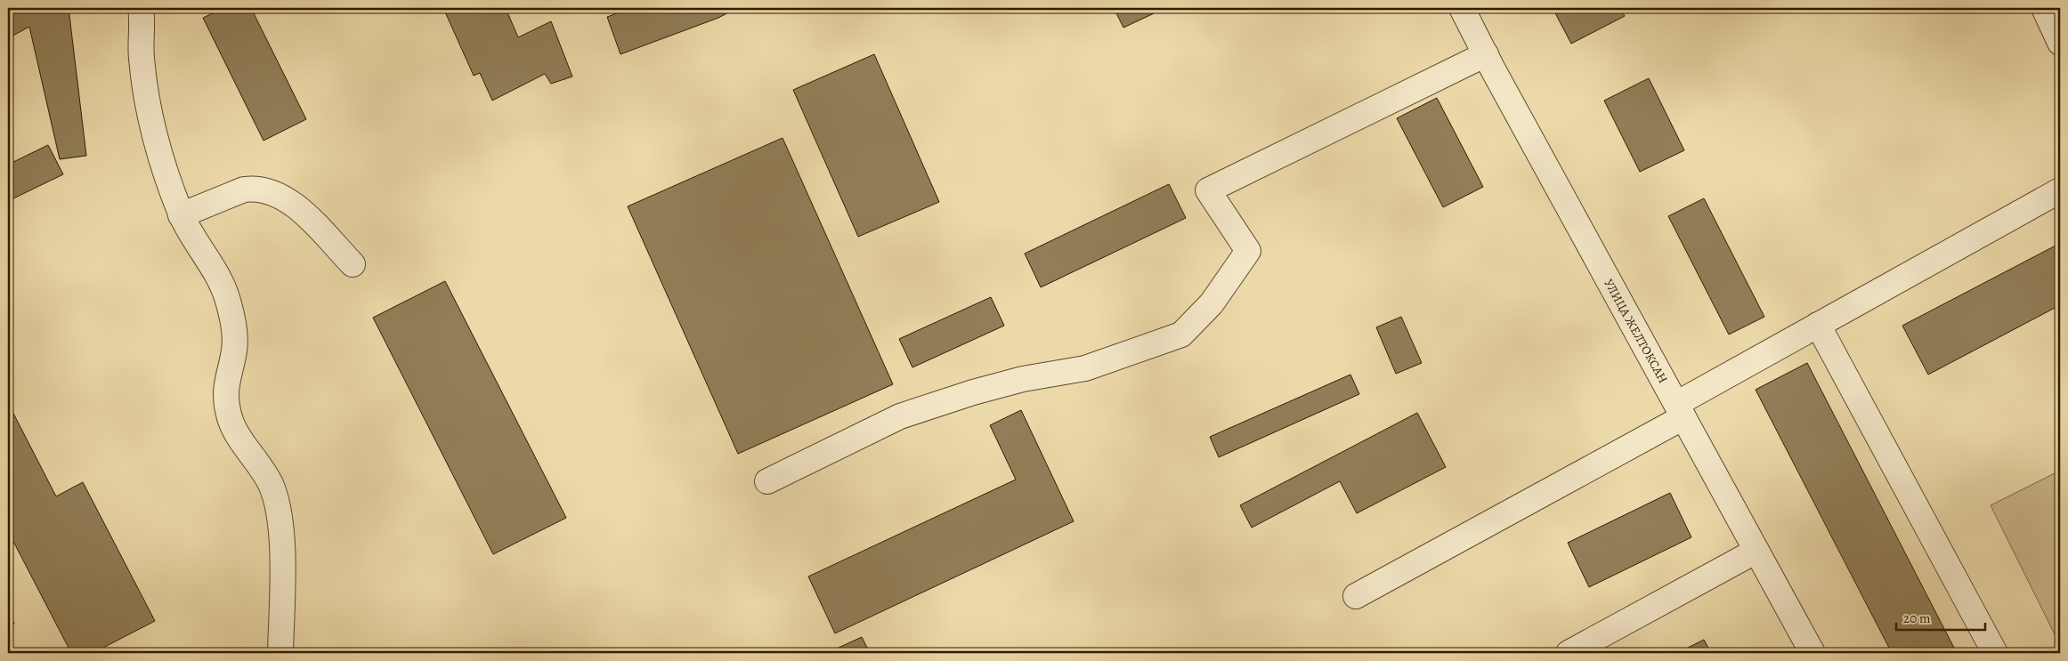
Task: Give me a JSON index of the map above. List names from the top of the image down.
{
  "streets": {
    "street": ["УЛИЦА ЖЕЛТОКСАН"]
  },
  "scale_bar": "20 m"
}
